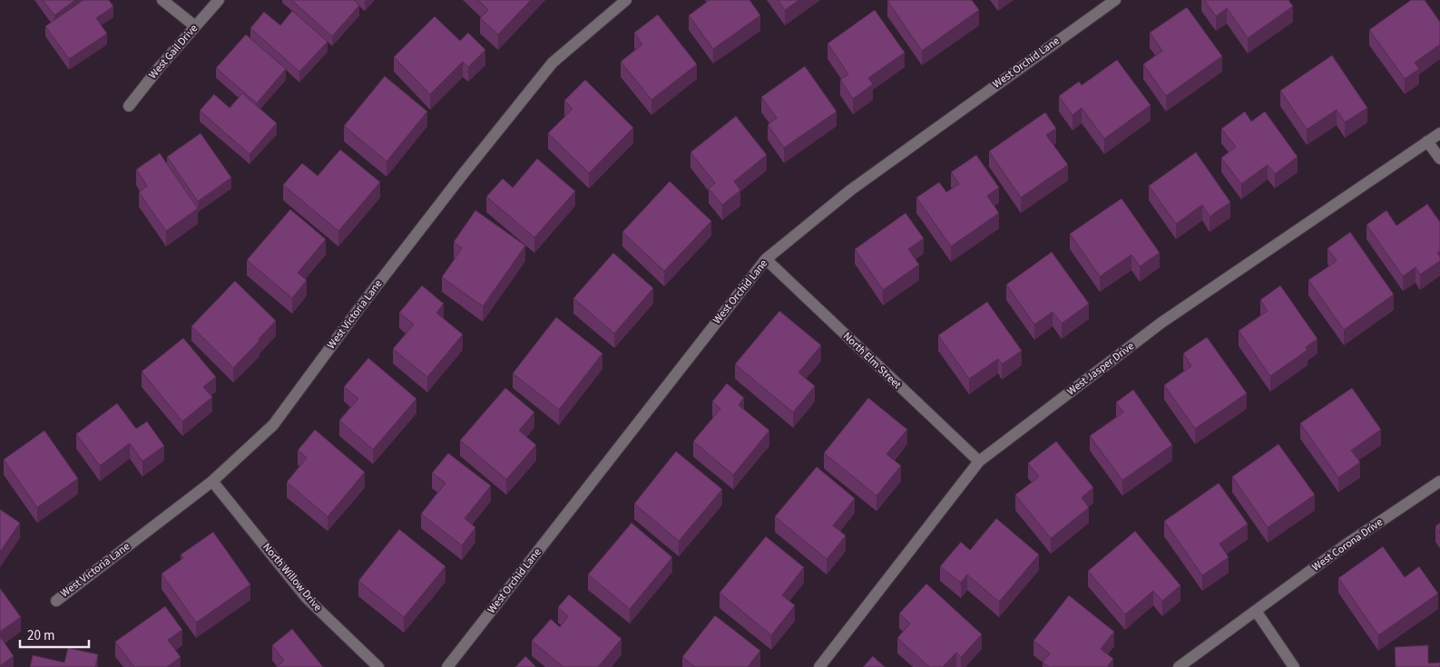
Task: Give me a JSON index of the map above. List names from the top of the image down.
{
  "streets": {
    "street": [
      "West Gail Drive",
      "West Orchid Lane",
      "West Victoria Lane",
      "North Elm Street",
      "West Jasper Drive",
      "West Corona Drive",
      "North Willow Drive"
    ]
  },
  "crossings": [
    ["West Orchid Lane", "North Elm Street"],
    ["West Victoria Lane", "North Willow Drive"],
    ["North Elm Street", "West Jasper Drive"]
  ],
  "scale_bar": "20 m"
}
